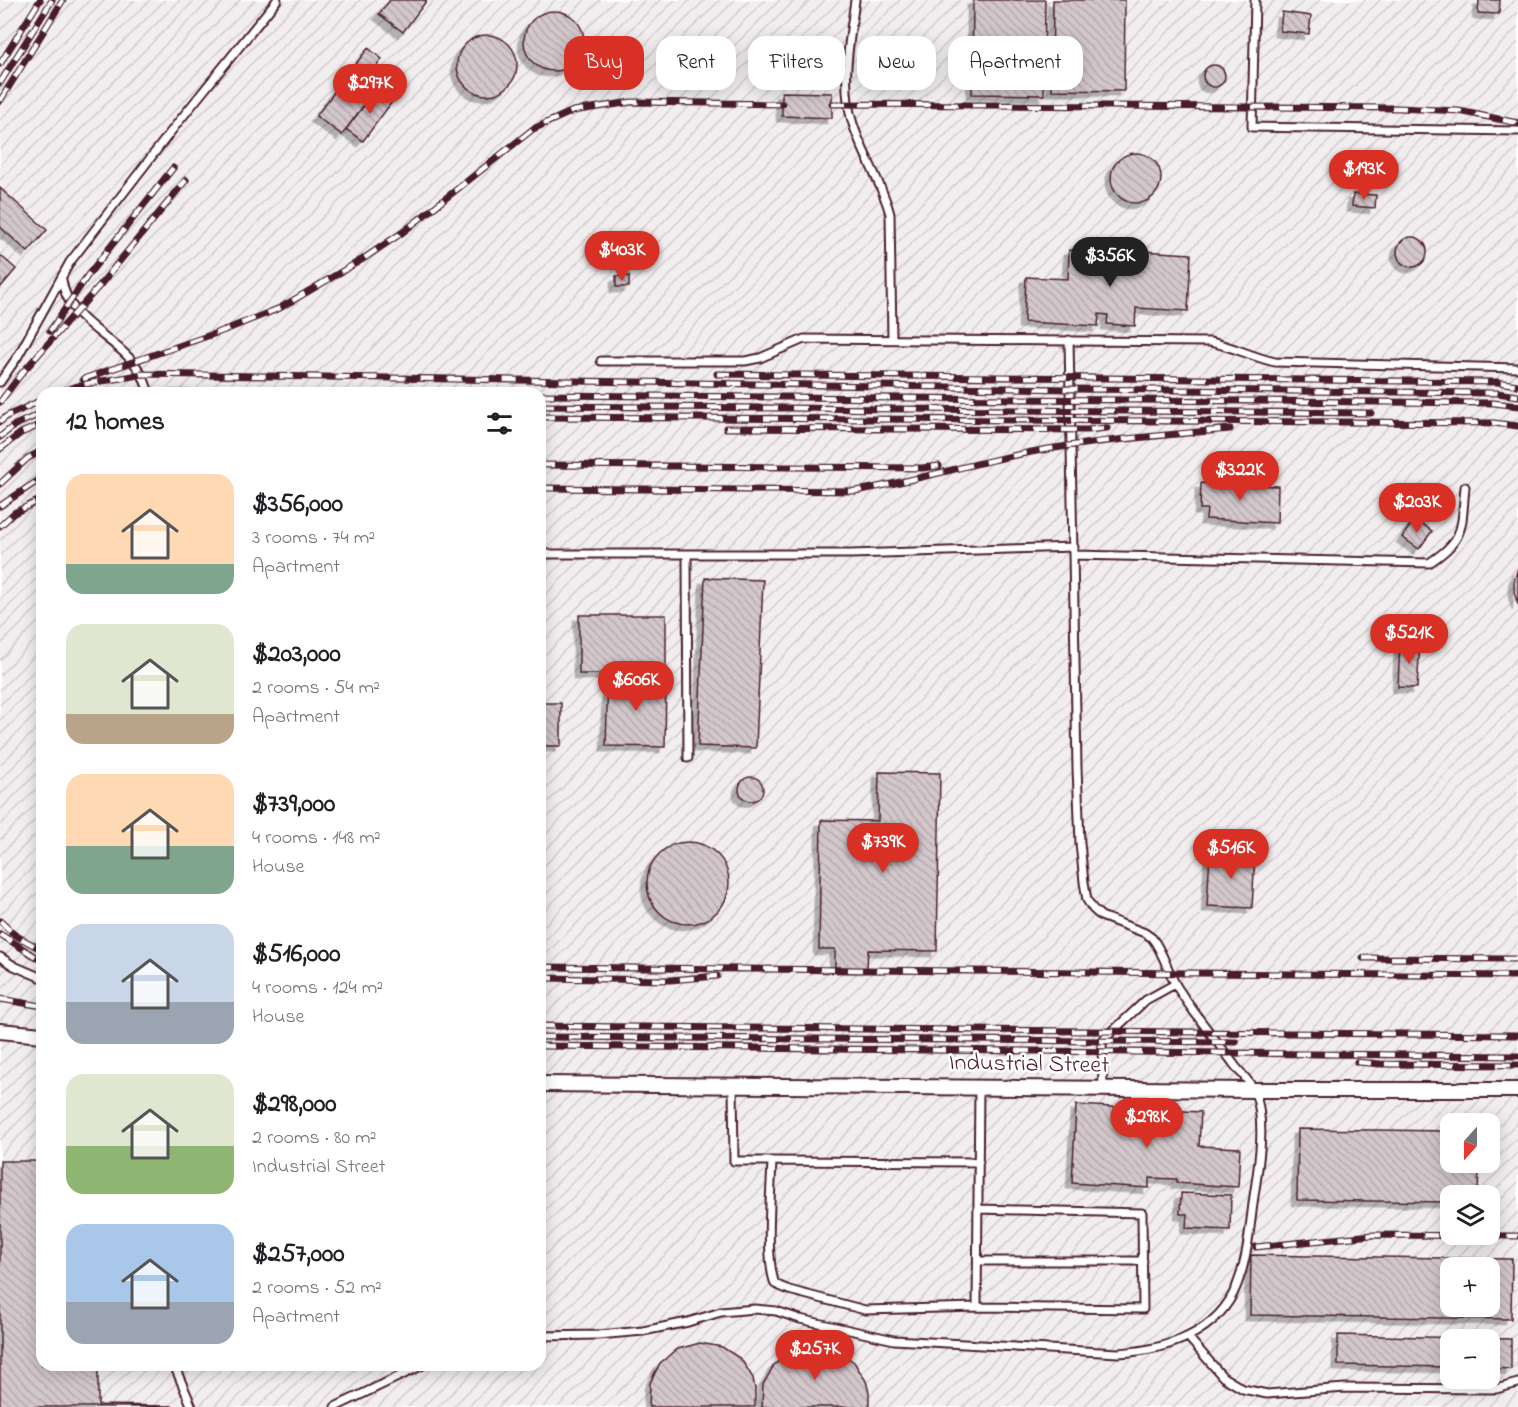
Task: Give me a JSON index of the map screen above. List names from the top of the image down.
{
  "streets": {
    "street": ["Industrial Street"]
  },
  "north": "bottom",
  "page": {
    "chip": [
      "Buy",
      "Rent",
      "Filters",
      "New",
      "Apartment"
    ],
    "price": [
      "$297K",
      "$193K",
      "$403K",
      "$356K",
      "$322K",
      "$203K",
      "$521K",
      "$606K",
      "$739K",
      "$516K",
      "$298K",
      "$257K"
    ],
    "heading": "12 homes",
    "list": [
      {
        "name": "$356,000",
        "note": "3 rooms · 74 m² · Apartment"
      },
      {
        "name": "$203,000",
        "note": "2 rooms · 54 m² · Apartment"
      },
      {
        "name": "$739,000",
        "note": "4 rooms · 148 m² · House"
      },
      {
        "name": "$516,000",
        "note": "4 rooms · 124 m² · House"
      },
      {
        "name": "$298,000",
        "note": "2 rooms · 80 m² · Industrial Street"
      },
      {
        "name": "$257,000",
        "note": "2 rooms · 52 m² · Apartment"
      }
    ],
    "map_buttons": ["+", "−"]
  }
}
